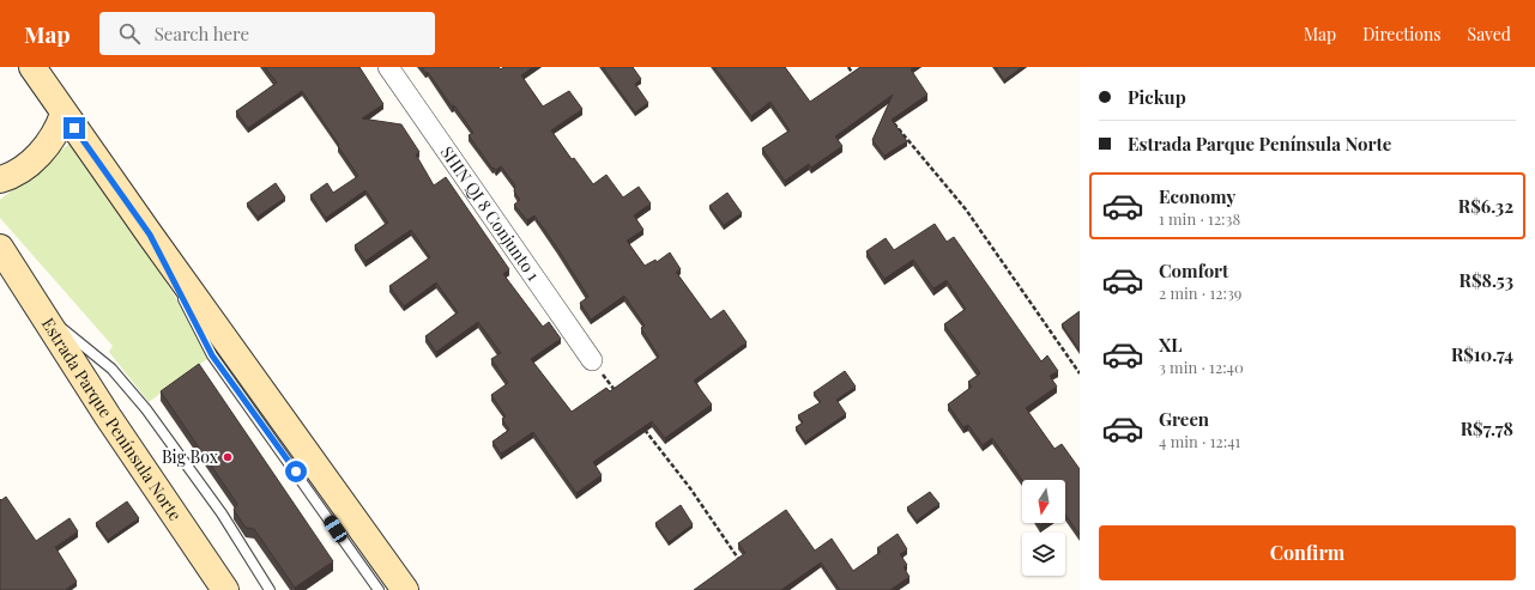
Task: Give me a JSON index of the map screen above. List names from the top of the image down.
{
  "streets": {
    "main road": ["Estrada Parque Península Norte"],
    "street": ["SHIN QI 8 Conjunto 1"]
  },
  "places": ["Big Box"],
  "north": "bottom",
  "page": {
    "header": "Map",
    "search": "Search here",
    "nav": ["Map", "Directions", "Saved"],
    "banner": ["Pickup", "Estrada Parque Península Norte"],
    "list": [
      {
        "name": "Economy",
        "note": "1 min · 12:38",
        "value": "R$6.32"
      },
      {
        "name": "Comfort",
        "note": "2 min · 12:39",
        "value": "R$8.53"
      },
      {
        "name": "XL",
        "note": "3 min · 12:40",
        "value": "R$10.74"
      },
      {
        "name": "Green",
        "note": "4 min · 12:41",
        "value": "R$7.78"
      }
    ],
    "buttons": "Confirm"
  }
}
